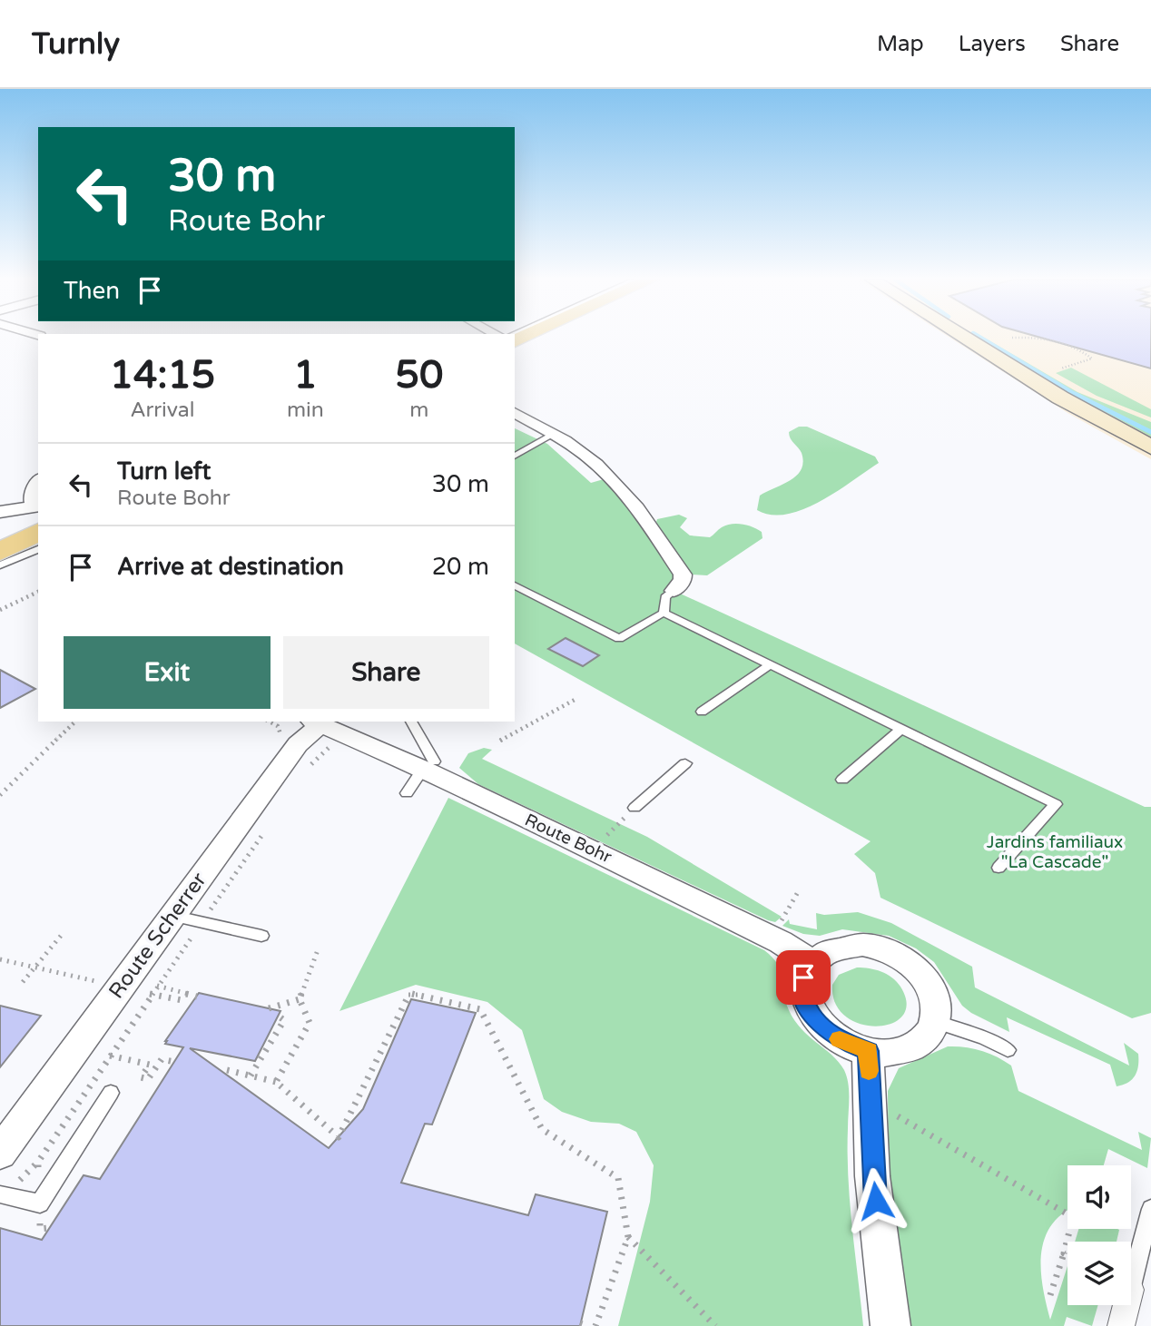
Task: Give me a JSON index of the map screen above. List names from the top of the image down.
{
  "streets": {
    "street": ["Route Bohr", "Route Scherrer"]
  },
  "crossings": [
    ["Route Bohr", "Route Scherrer"]
  ],
  "parks": ["Jardins familiaux \"La Cascade\""],
  "page": {
    "header": "Turnly",
    "nav": ["Map", "Layers", "Share"],
    "turn": ["30 m", "Route Bohr"],
    "then": "Then",
    "eta": [
      "14:15",
      "Arrival",
      "1",
      "min",
      "50",
      "m"
    ],
    "list": [
      {
        "name": "Turn left",
        "note": "Route Bohr",
        "value": "30 m"
      },
      {
        "name": "Arrive at destination",
        "value": "20 m"
      }
    ],
    "buttons": ["Exit", "Share"]
  }
}
